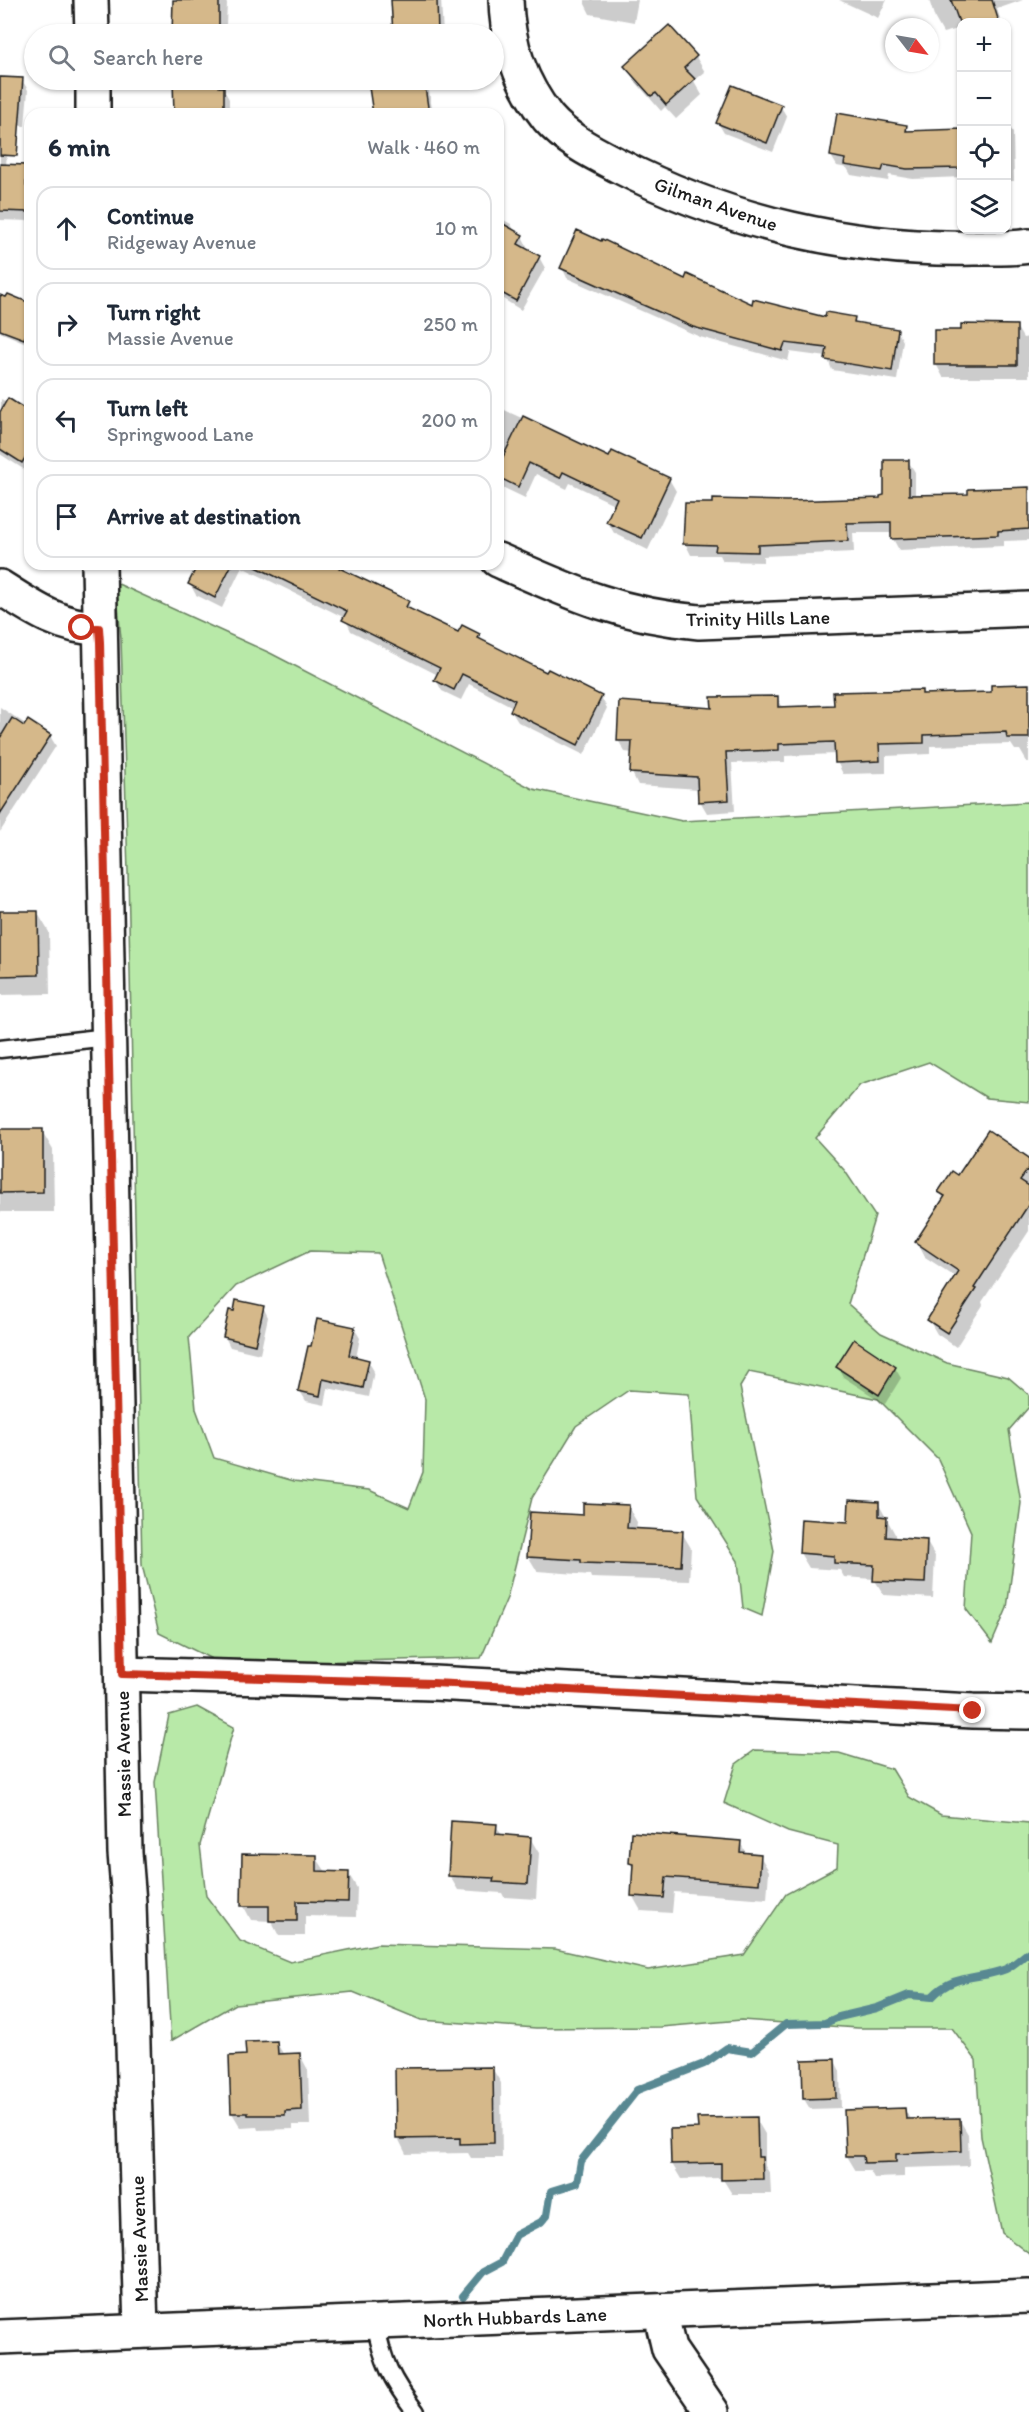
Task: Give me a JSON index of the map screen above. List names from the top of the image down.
{
  "streets": {
    "street": [
      "Gilman Avenue",
      "Trinity Hills Lane",
      "Massie Avenue",
      "North Hubbards Lane"
    ]
  },
  "crossings": [
    ["Massie Avenue", "North Hubbards Lane"]
  ],
  "north": "bottom right",
  "page": {
    "map_buttons": ["+", "−"],
    "search": "Search here",
    "heading": ["6 min", "Walk · 460 m"],
    "list": [
      ["Continue", "Ridgeway Avenue", "10 m"],
      ["Turn right", "Massie Avenue", "250 m"],
      ["Turn left", "Springwood Lane", "200 m"],
      "Arrive at destination"
    ]
  }
}
